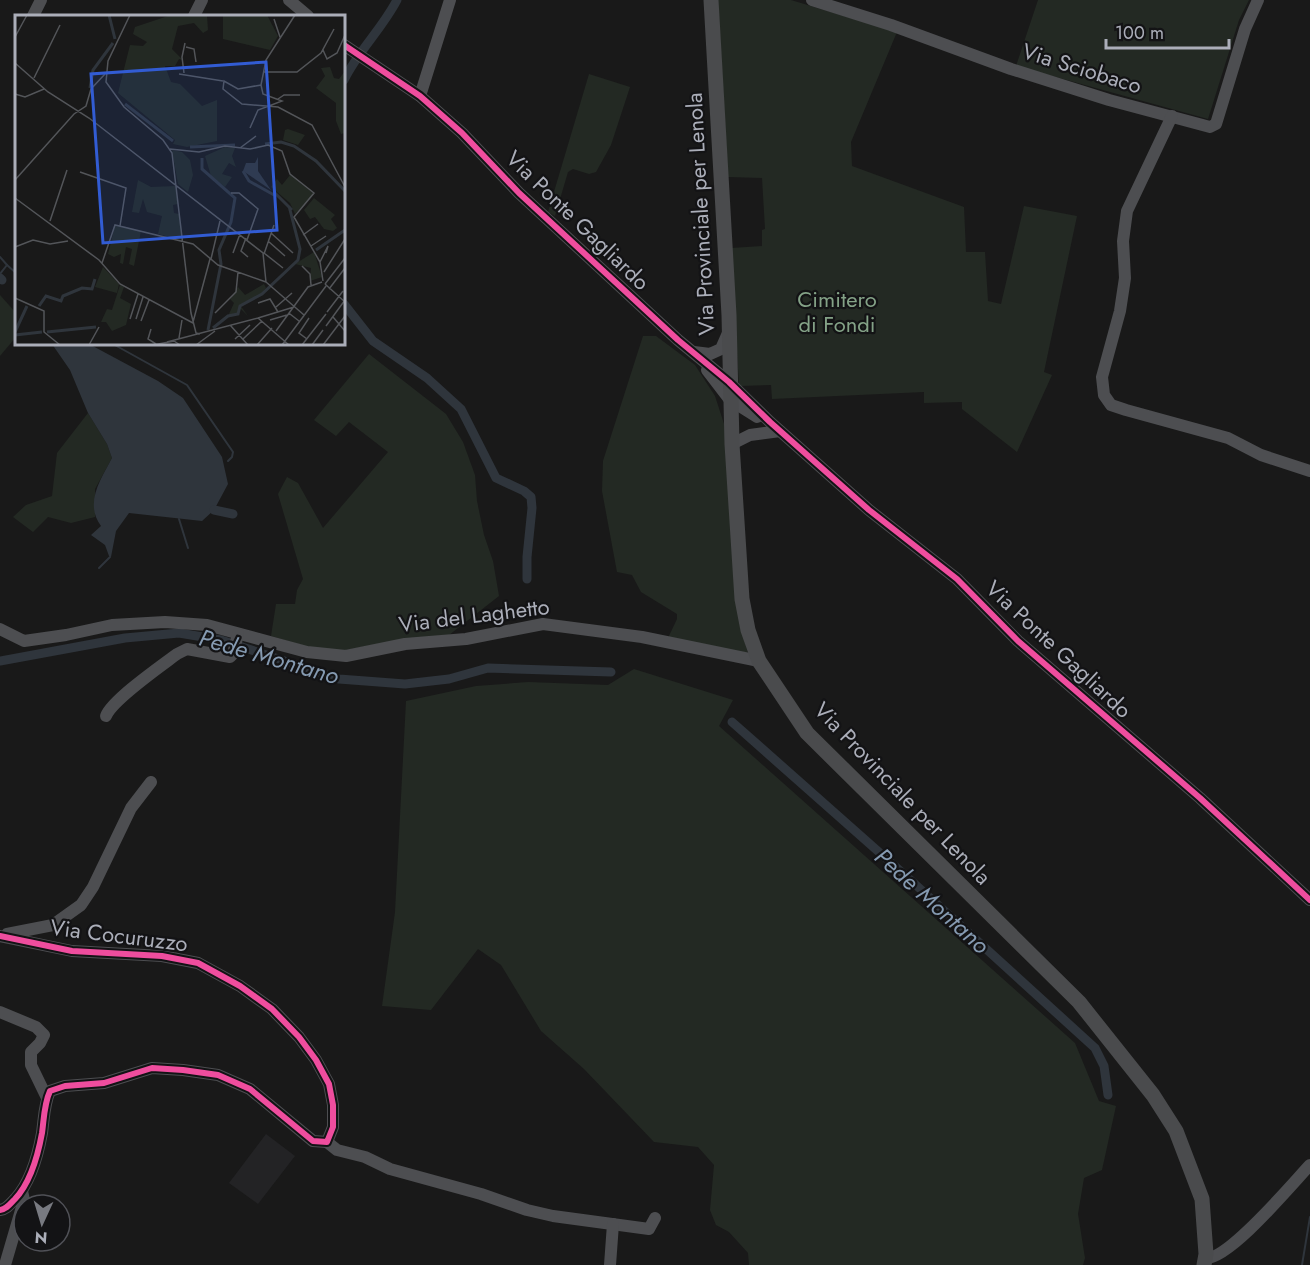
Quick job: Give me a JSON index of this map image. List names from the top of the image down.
{
  "streets": {
    "main road": ["Via Provinciale per Lenola"],
    "street": [
      "Via Sciobaco",
      "Via Ponte Gagliardo",
      "Via del Laghetto",
      "Via Cocuruzzo"
    ]
  },
  "crossings": [
    ["Via Provinciale per Lenola", "Via Ponte Gagliardo"],
    ["Via Provinciale per Lenola", "Via del Laghetto"]
  ],
  "water": ["Pede Montano"],
  "parks": ["Cimitero di Fondi"],
  "scale_bar": "100 m",
  "north": "bottom"
}
